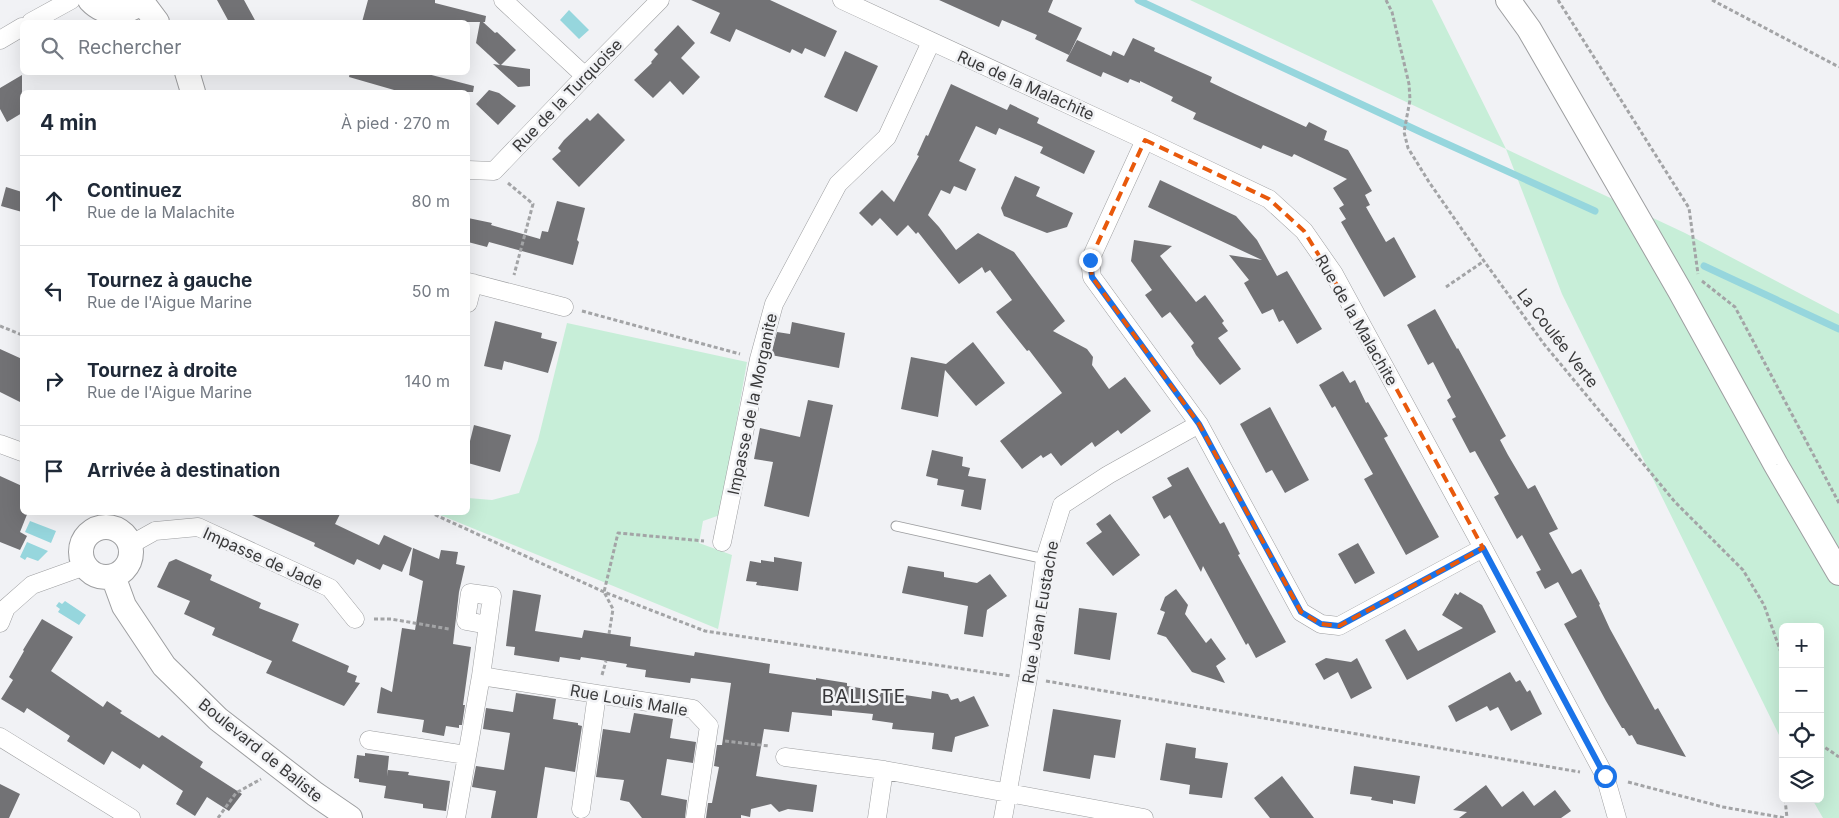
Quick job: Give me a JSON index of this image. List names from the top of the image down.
{
  "streets": {
    "main road": ["Boulevard de Baliste"],
    "street": [
      "Rue de la Malachite",
      "Rue de la Turquoise",
      "Impasse de la Morganite",
      "Impasse de Jade",
      "Rue Jean Eustache",
      "Rue Louis Malle"
    ],
    "path": ["La Coulée Verte"]
  },
  "crossings": [
    ["Rue de la Malachite", "Impasse de la Morganite"],
    ["Impasse de Jade", "Boulevard de Baliste"]
  ],
  "districts": ["BALISTE"],
  "page": {
    "search": "Rechercher",
    "heading": ["4 min", "À pied · 270 m"],
    "list": [
      ["Continuez", "Rue de la Malachite", "80 m"],
      ["Tournez à gauche", "Rue de l'Aigue Marine", "50 m"],
      ["Tournez à droite", "Rue de l'Aigue Marine", "140 m"],
      "Arrivée à destination"
    ],
    "map_buttons": ["+", "−"]
  }
}
